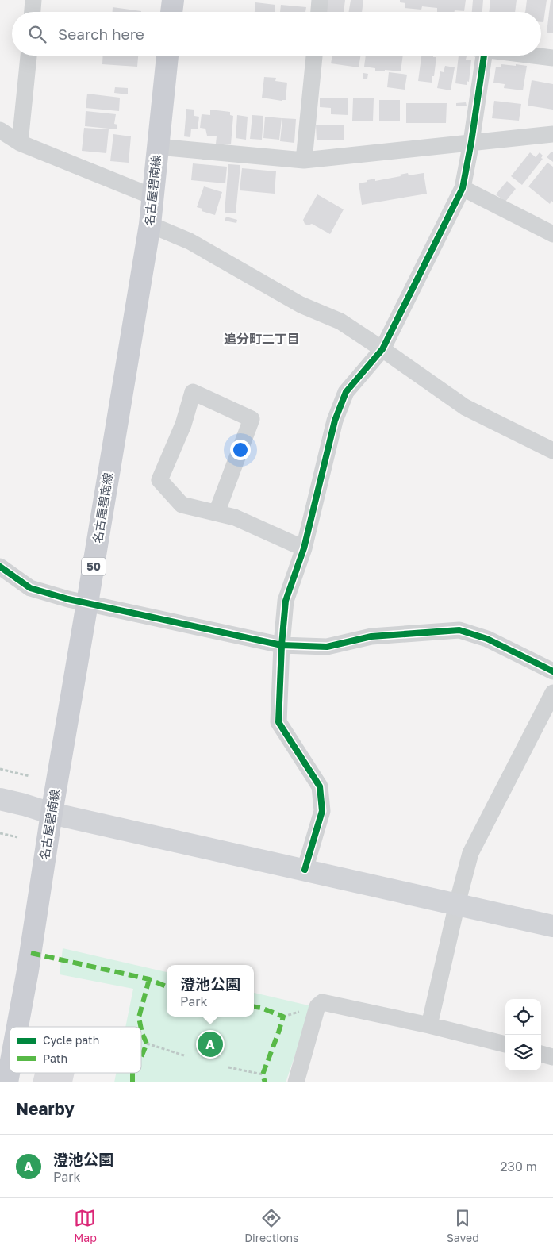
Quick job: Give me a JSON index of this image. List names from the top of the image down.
{
  "streets": {
    "main road": ["名古屋碧南線", "50"]
  },
  "districts": ["追分町二丁目"],
  "legend": ["Cycle path", "Path"],
  "page": {
    "search": "Search here",
    "popup": ["澄池公園", "Park"],
    "pins": "A",
    "heading": "Nearby",
    "list": [
      {
        "mark": "A",
        "name": "澄池公園",
        "note": "Park",
        "value": "230 m"
      }
    ],
    "nav": ["Map", "Directions", "Saved"]
  }
}
